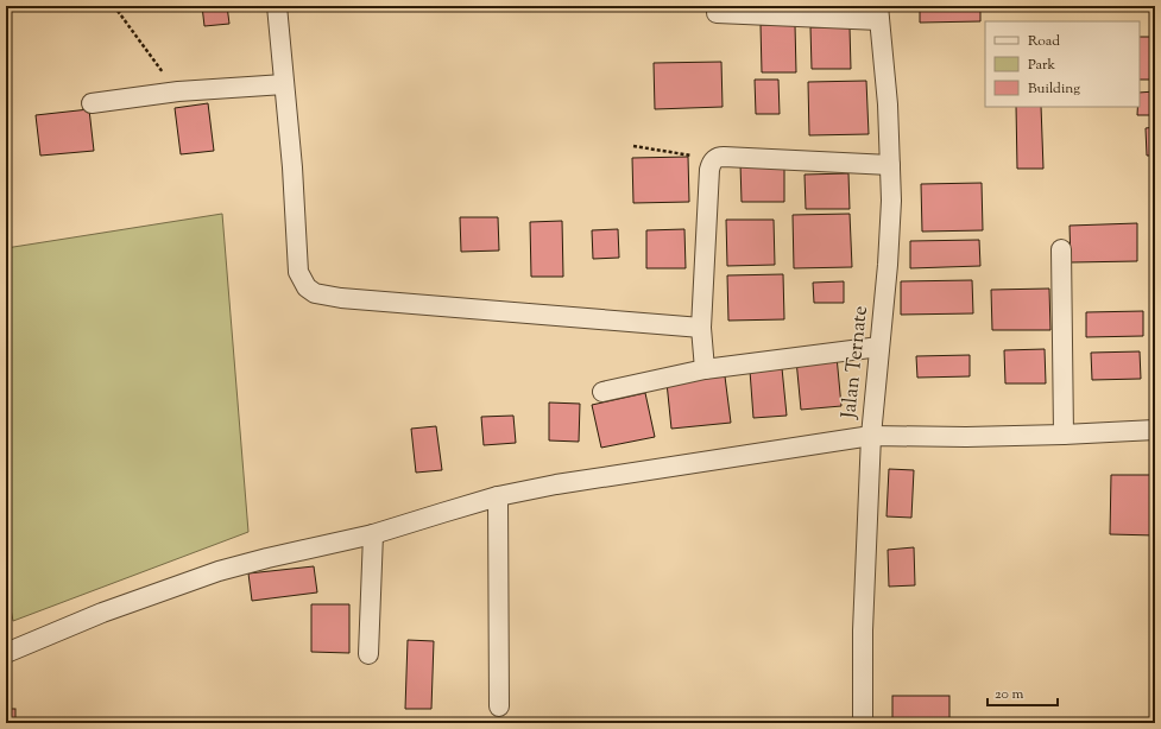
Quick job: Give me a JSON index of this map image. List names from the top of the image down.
{
  "streets": {
    "street": ["Jalan Ternate"]
  },
  "legend": ["Road", "Park", "Building"],
  "scale_bar": "20 m"
}
